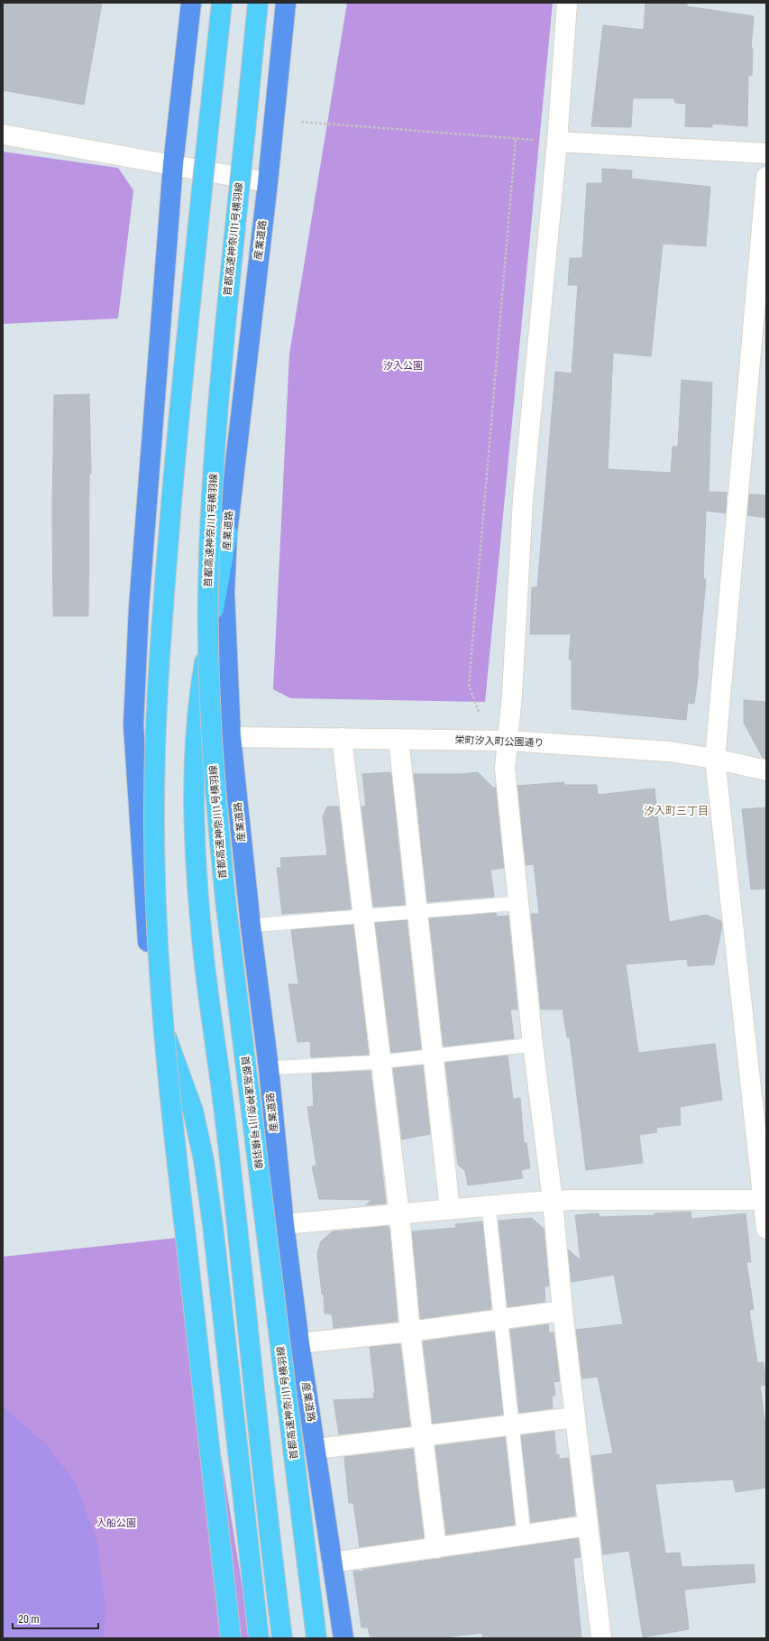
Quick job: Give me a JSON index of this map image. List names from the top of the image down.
{
  "streets": {
    "highway": ["首都高速神奈川1号横羽線"],
    "main road": ["産業道路"],
    "street": ["栄町汐入町公園通り"]
  },
  "crossings": [
    ["産業道路", "栄町汐入町公園通り"]
  ],
  "districts": ["汐入町三丁目"],
  "parks": ["汐入公園", "入船公園"],
  "scale_bar": "20 m"
}
